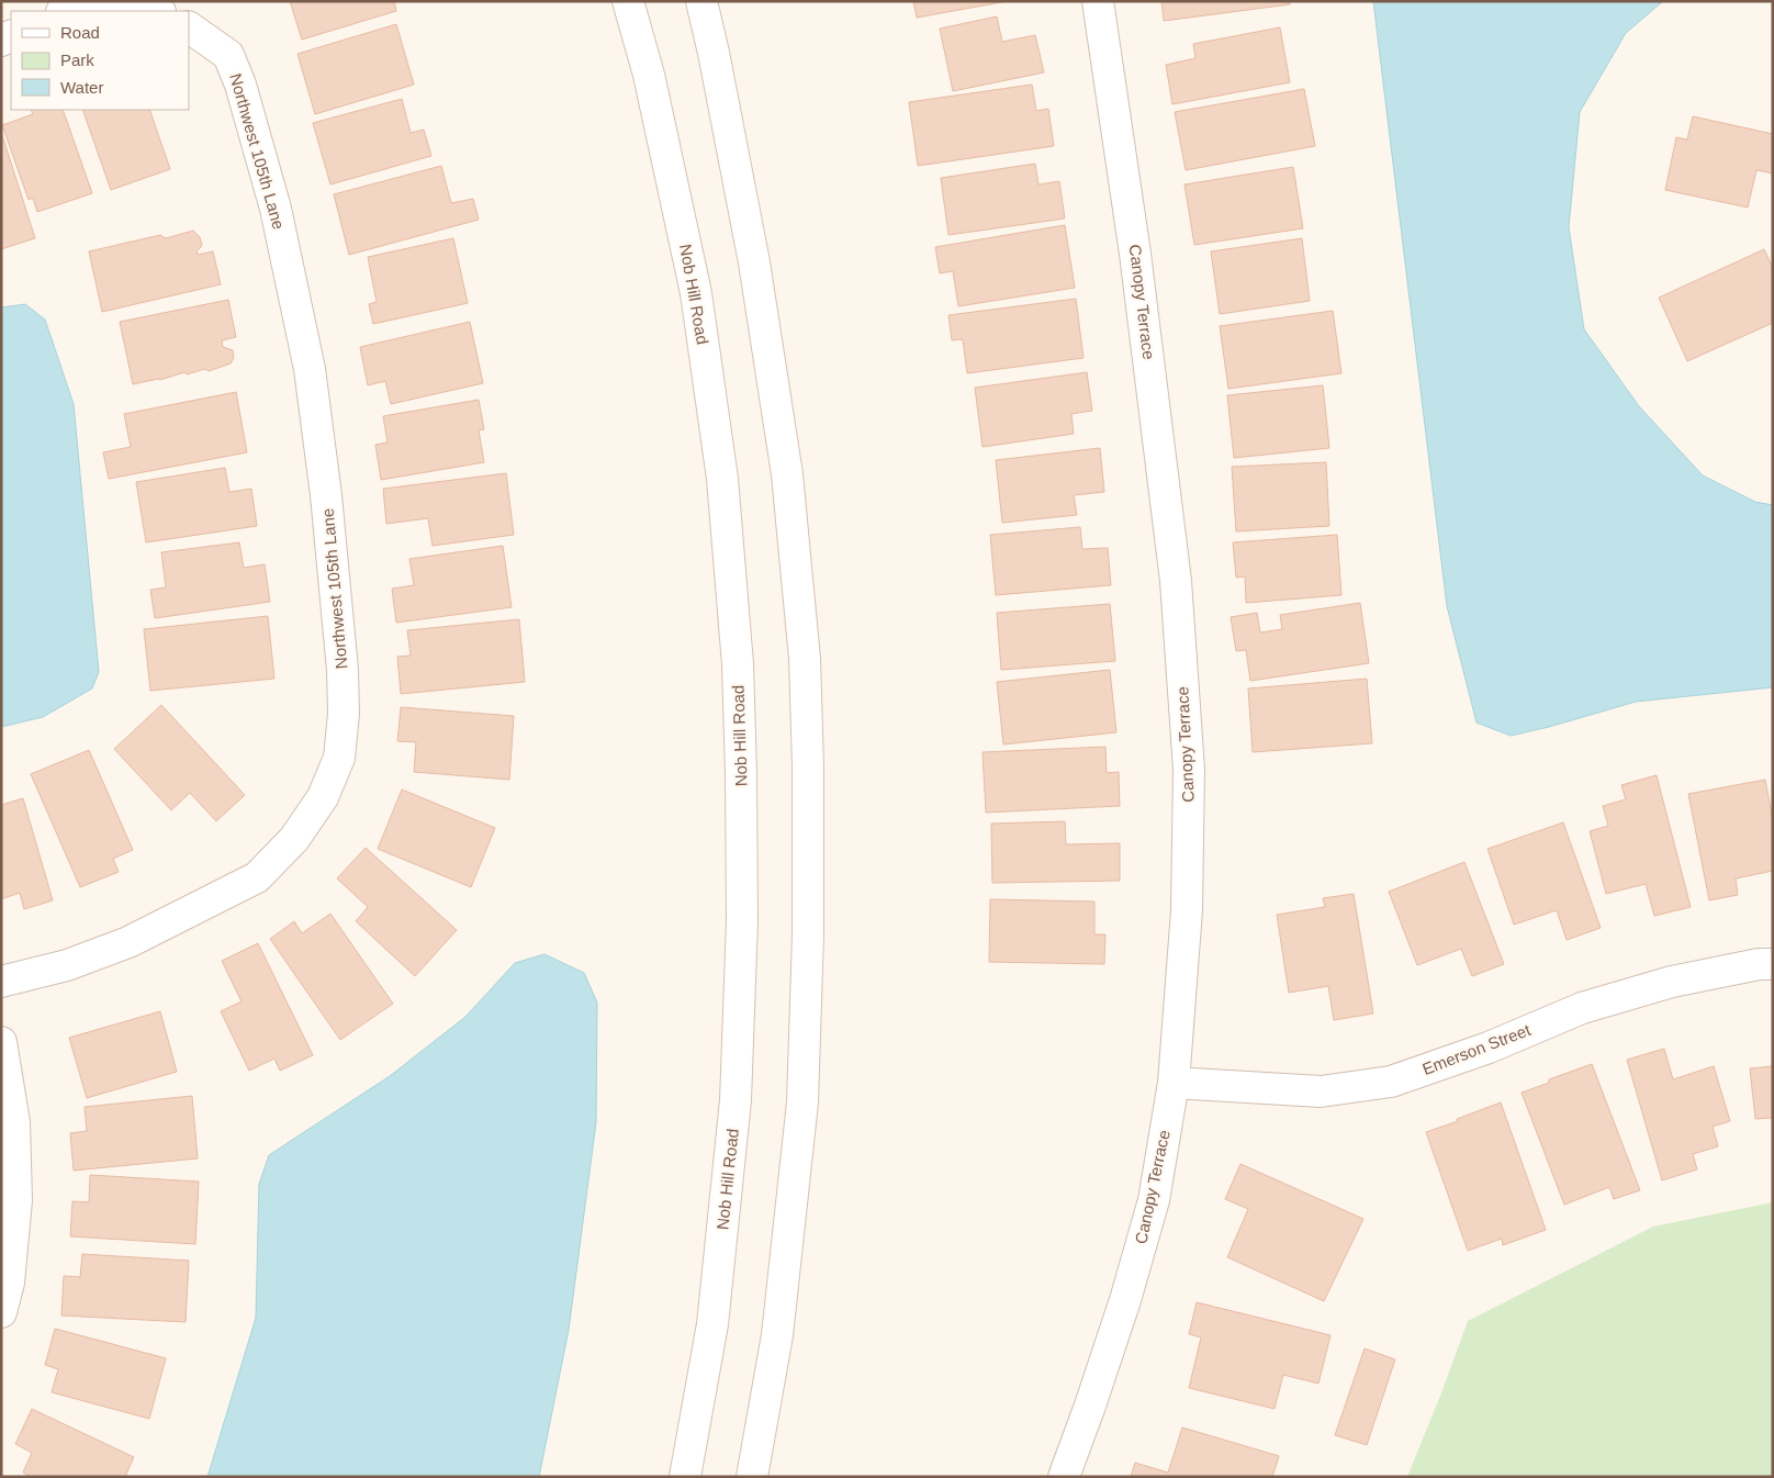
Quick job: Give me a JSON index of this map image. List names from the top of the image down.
{
  "streets": {
    "street": [
      "Northwest 105th Lane",
      "Nob Hill Road",
      "Canopy Terrace",
      "Emerson Street"
    ]
  },
  "crossings": [
    ["Canopy Terrace", "Emerson Street"]
  ],
  "legend": ["Road", "Park", "Water"]
}
